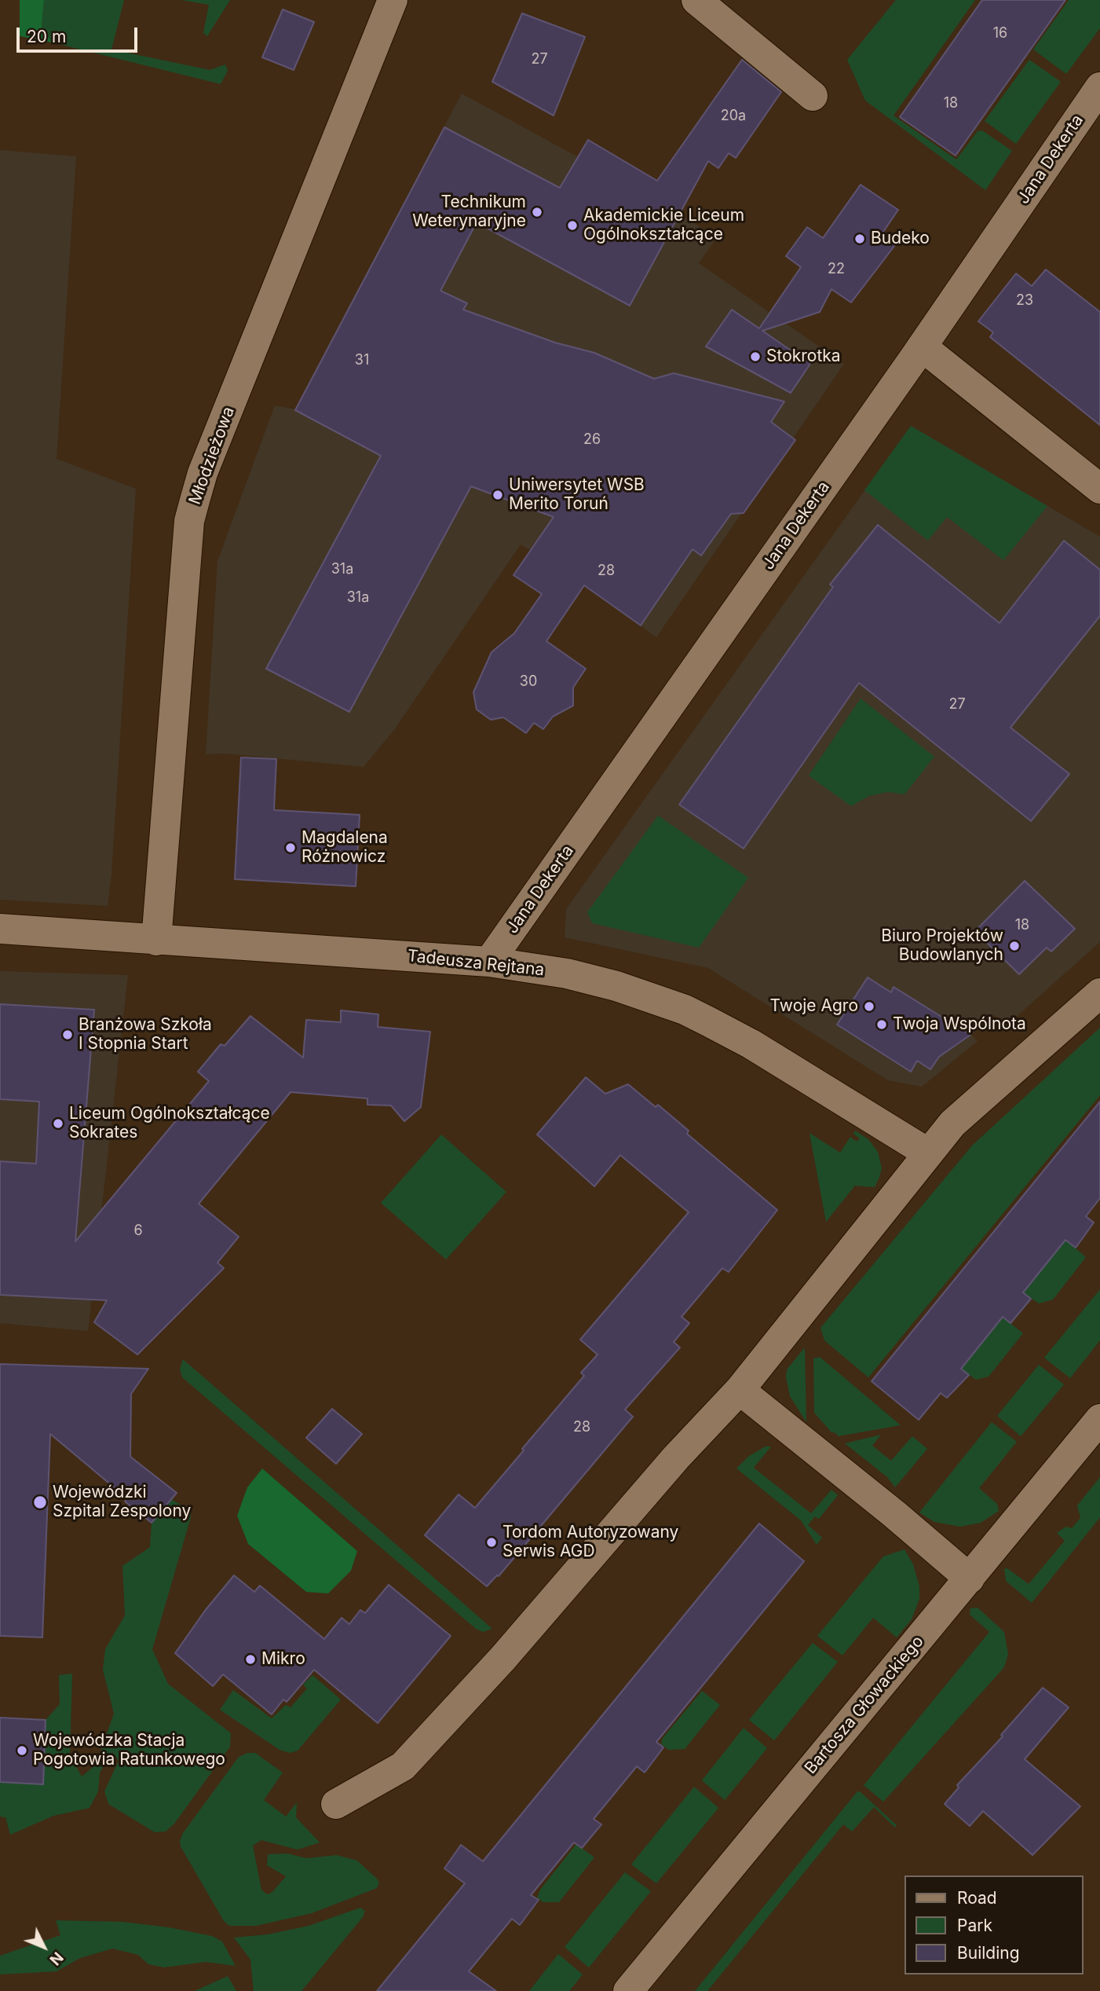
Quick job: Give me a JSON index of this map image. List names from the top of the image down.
{
  "streets": {
    "street": [
      "Jana Dekerta",
      "Młodzieżowa",
      "Tadeusza Rejtana",
      "Bartosza Głowackiego"
    ]
  },
  "crossings": [
    ["Jana Dekerta", "Tadeusza Rejtana"],
    ["Młodzieżowa", "Tadeusza Rejtana"]
  ],
  "places": [
    "Technikum Weterynaryjne",
    "Akademickie Liceum Ogólnokształcące",
    "Budeko",
    "Stokrotka",
    "Uniwersytet WSB Merito Toruń",
    "Magdalena Różnowicz",
    "Biuro Projektów Budowlanych",
    "Twoje Agro",
    "Twoja Wspólnota",
    "Branżowa Szkoła I Stopnia Start",
    "Liceum Ogólnokształcące Sokrates",
    "Wojewódzki Szpital Zespolony",
    "Tordom Autoryzowany Serwis AGD",
    "Mikro",
    "Wojewódzka Stacja Pogotowia Ratunkowego"
  ],
  "house_numbers": [
    "16",
    "27",
    "18",
    "20a",
    "22",
    "23",
    "31",
    "26",
    "31a",
    "28",
    "31a",
    "30",
    "27",
    "18",
    "6",
    "28"
  ],
  "legend": ["Road", "Park", "Building"],
  "scale_bar": "20 m",
  "north": "bottom right"
}
